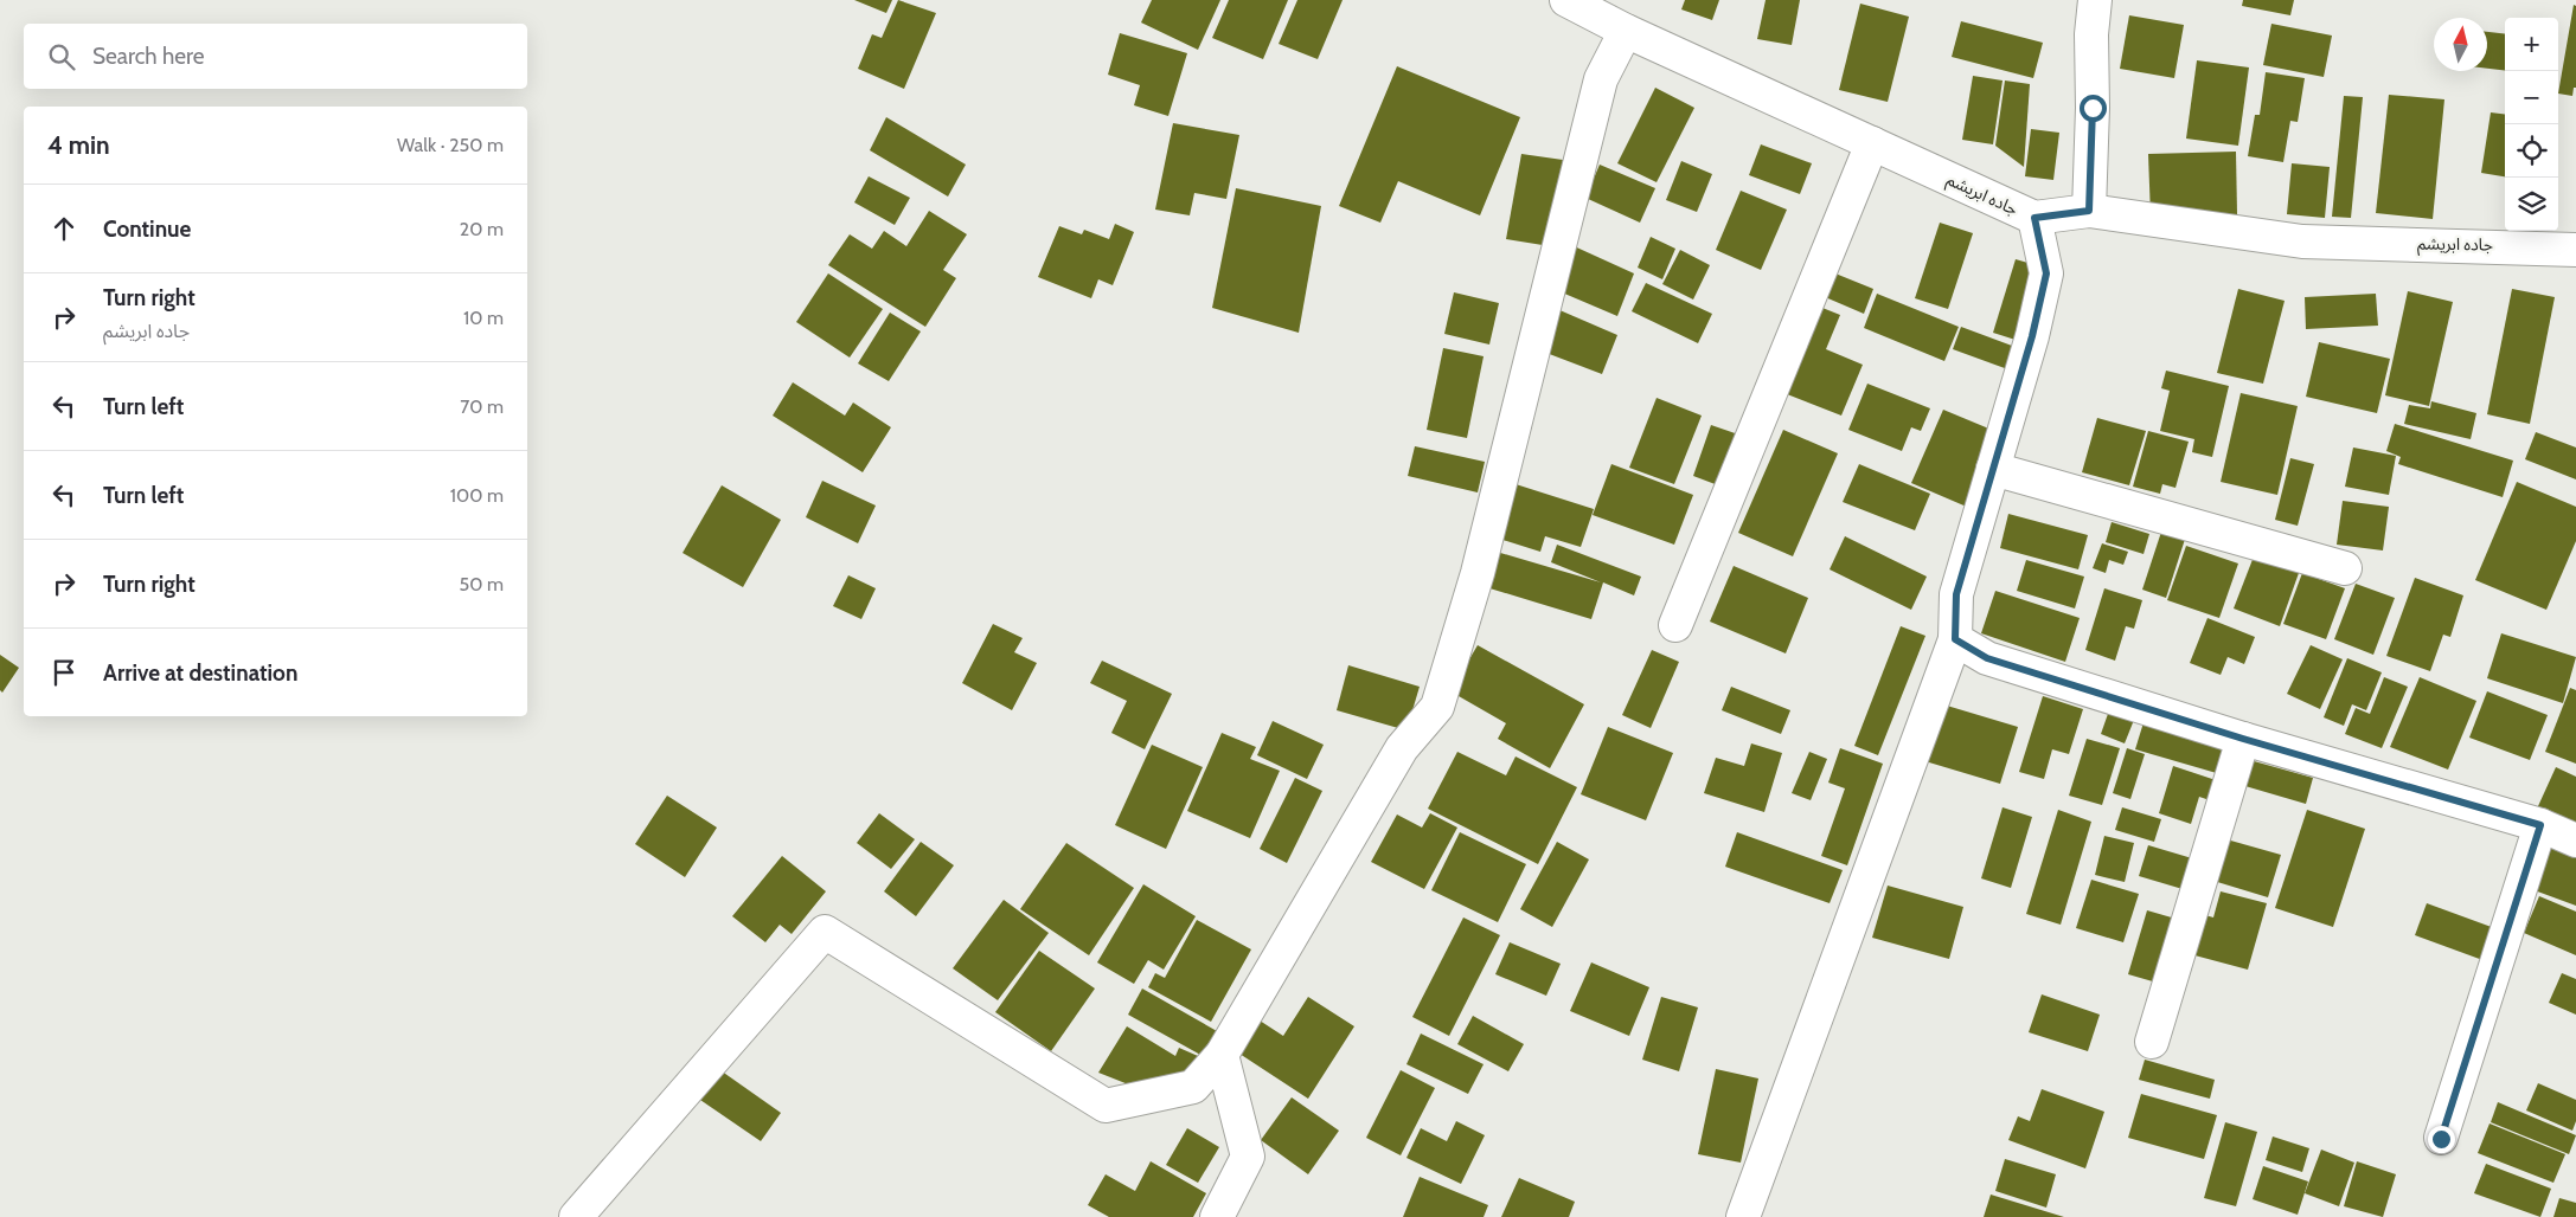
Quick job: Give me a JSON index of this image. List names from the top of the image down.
{
  "streets": {
    "street": ["جاده ابریشم"]
  },
  "north": "top",
  "page": {
    "map_buttons": ["+", "−"],
    "search": "Search here",
    "heading": ["4 min", "Walk · 250 m"],
    "list": [
      ["Continue", "20 m"],
      ["Turn right", "جاده ابریشم", "10 m"],
      ["Turn left", "70 m"],
      ["Turn left", "100 m"],
      ["Turn right", "50 m"],
      "Arrive at destination"
    ]
  }
}
